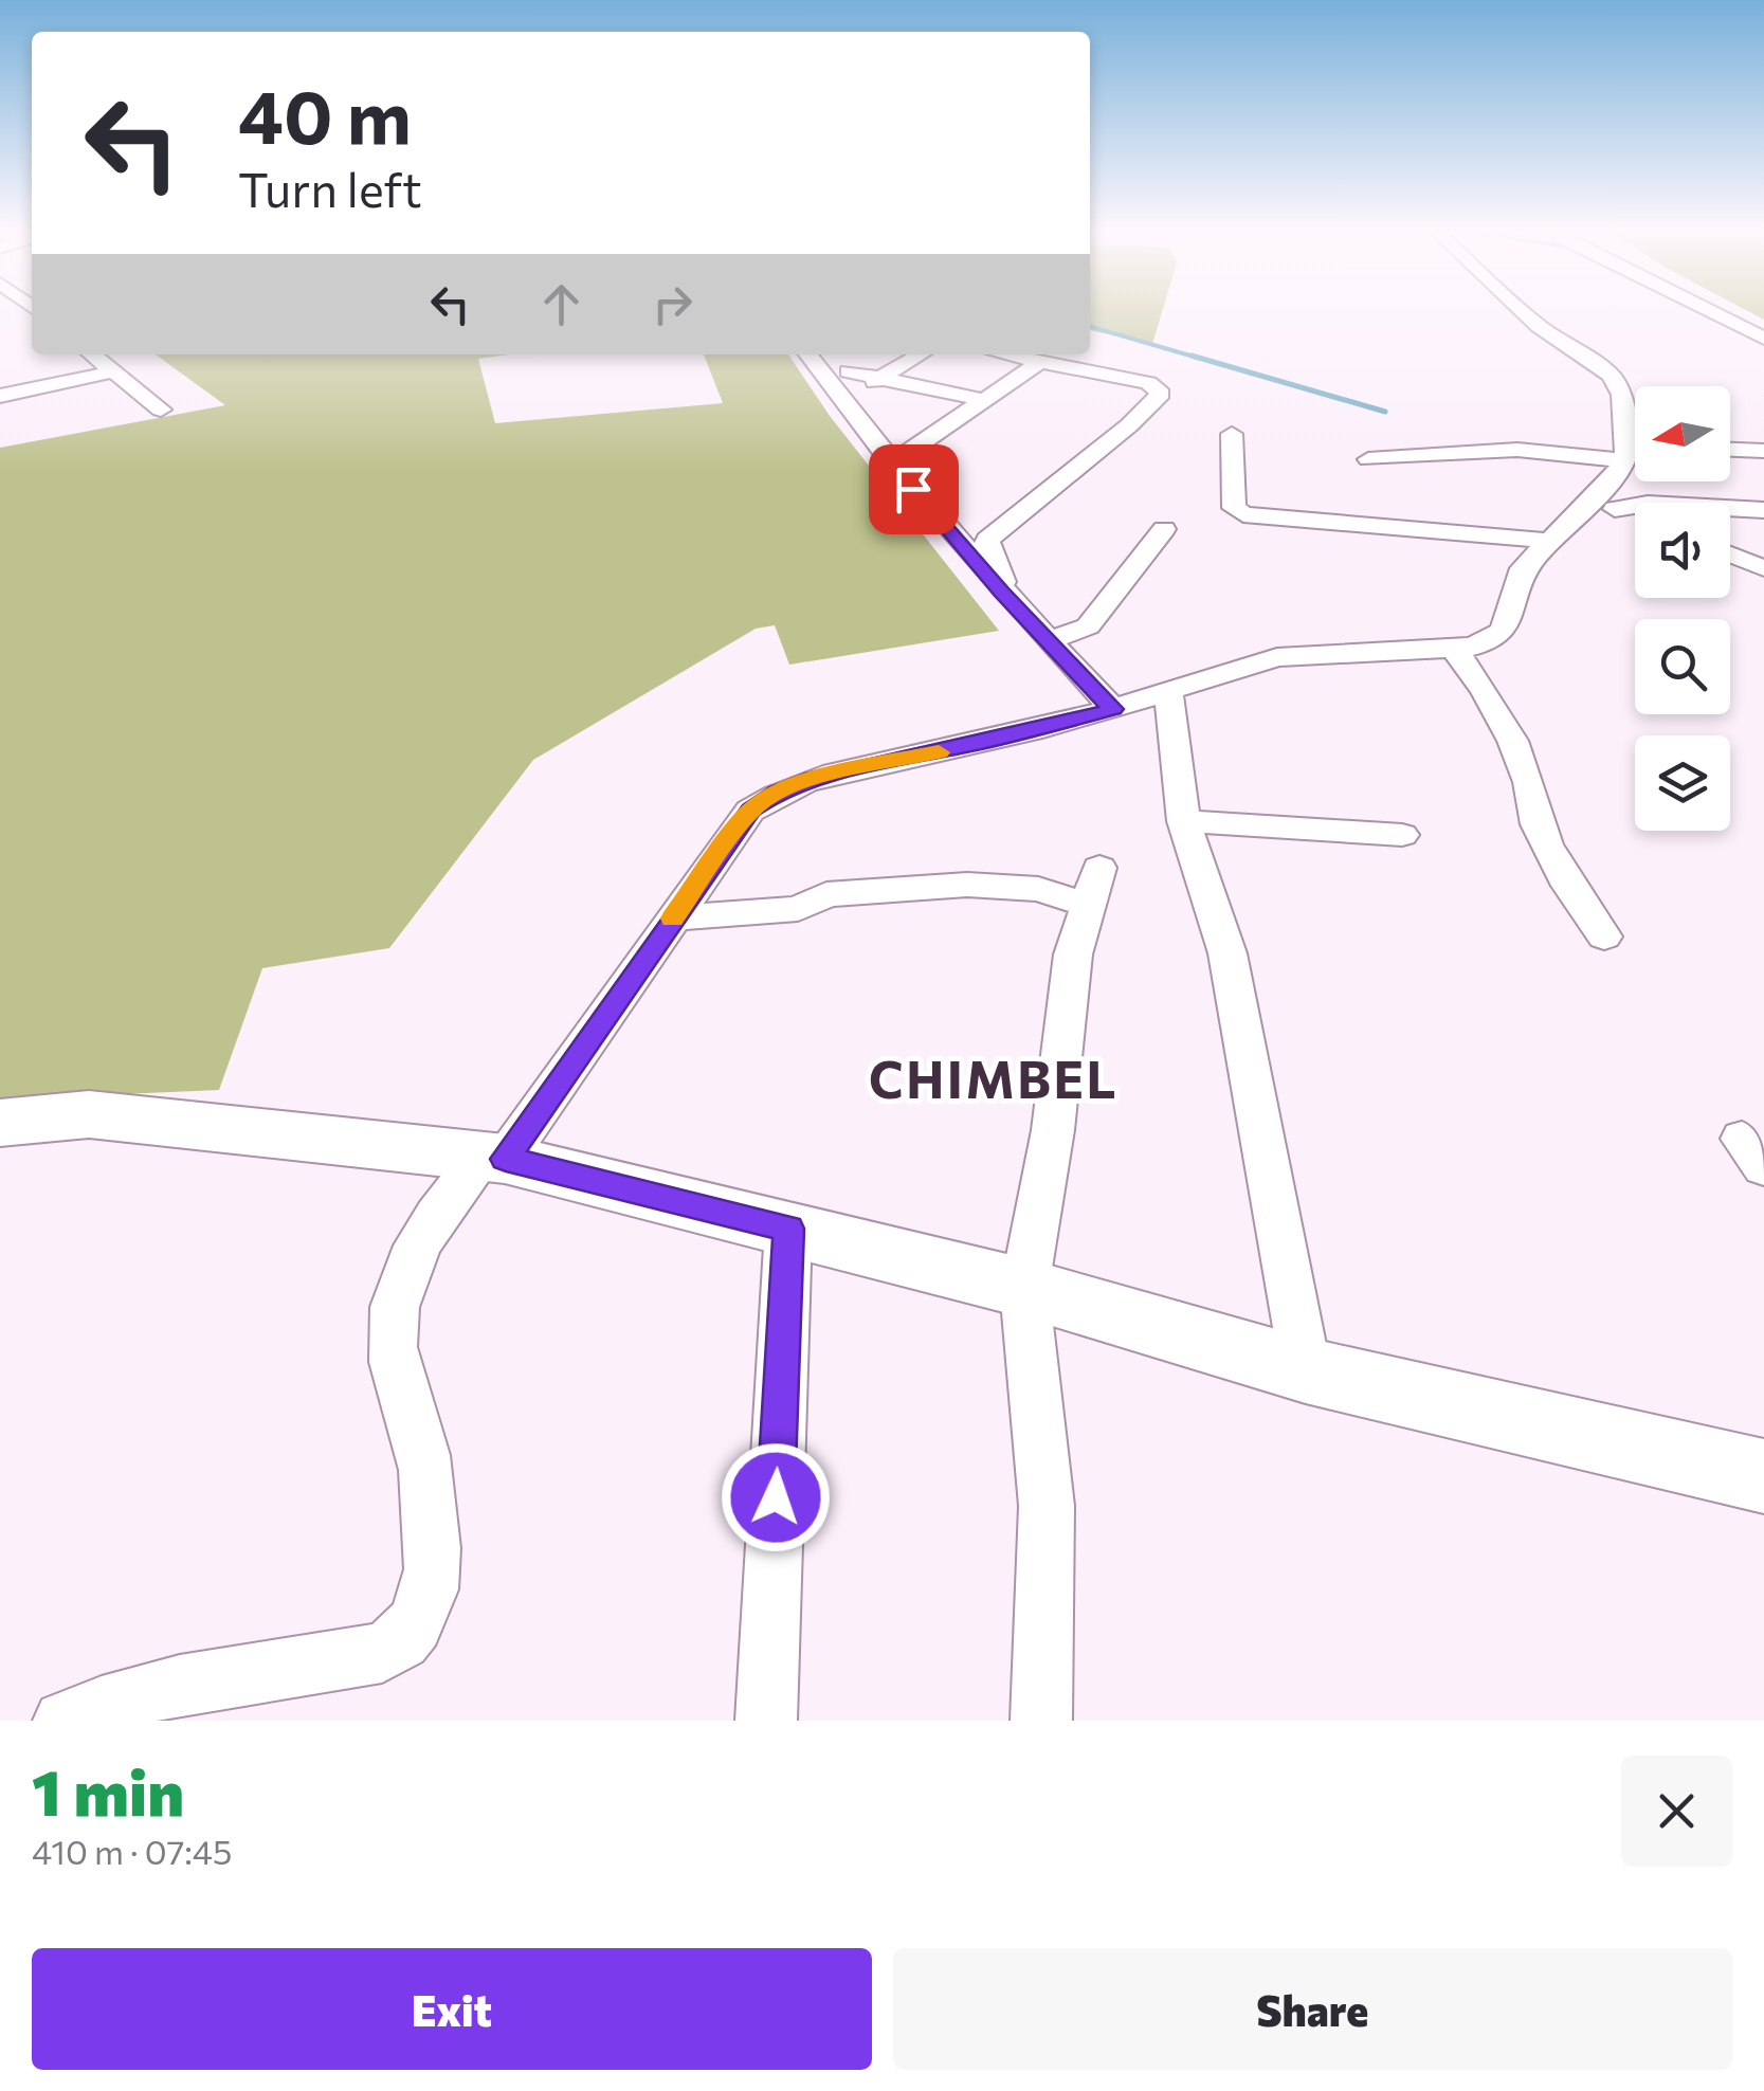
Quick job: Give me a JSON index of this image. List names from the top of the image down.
{
  "districts": ["CHIMBEL"],
  "north": "left",
  "page": {
    "turn": ["40 m", "Turn left"],
    "heading": ["1 min", "410 m · 07:45"],
    "buttons": ["Exit", "Share"]
  }
}
